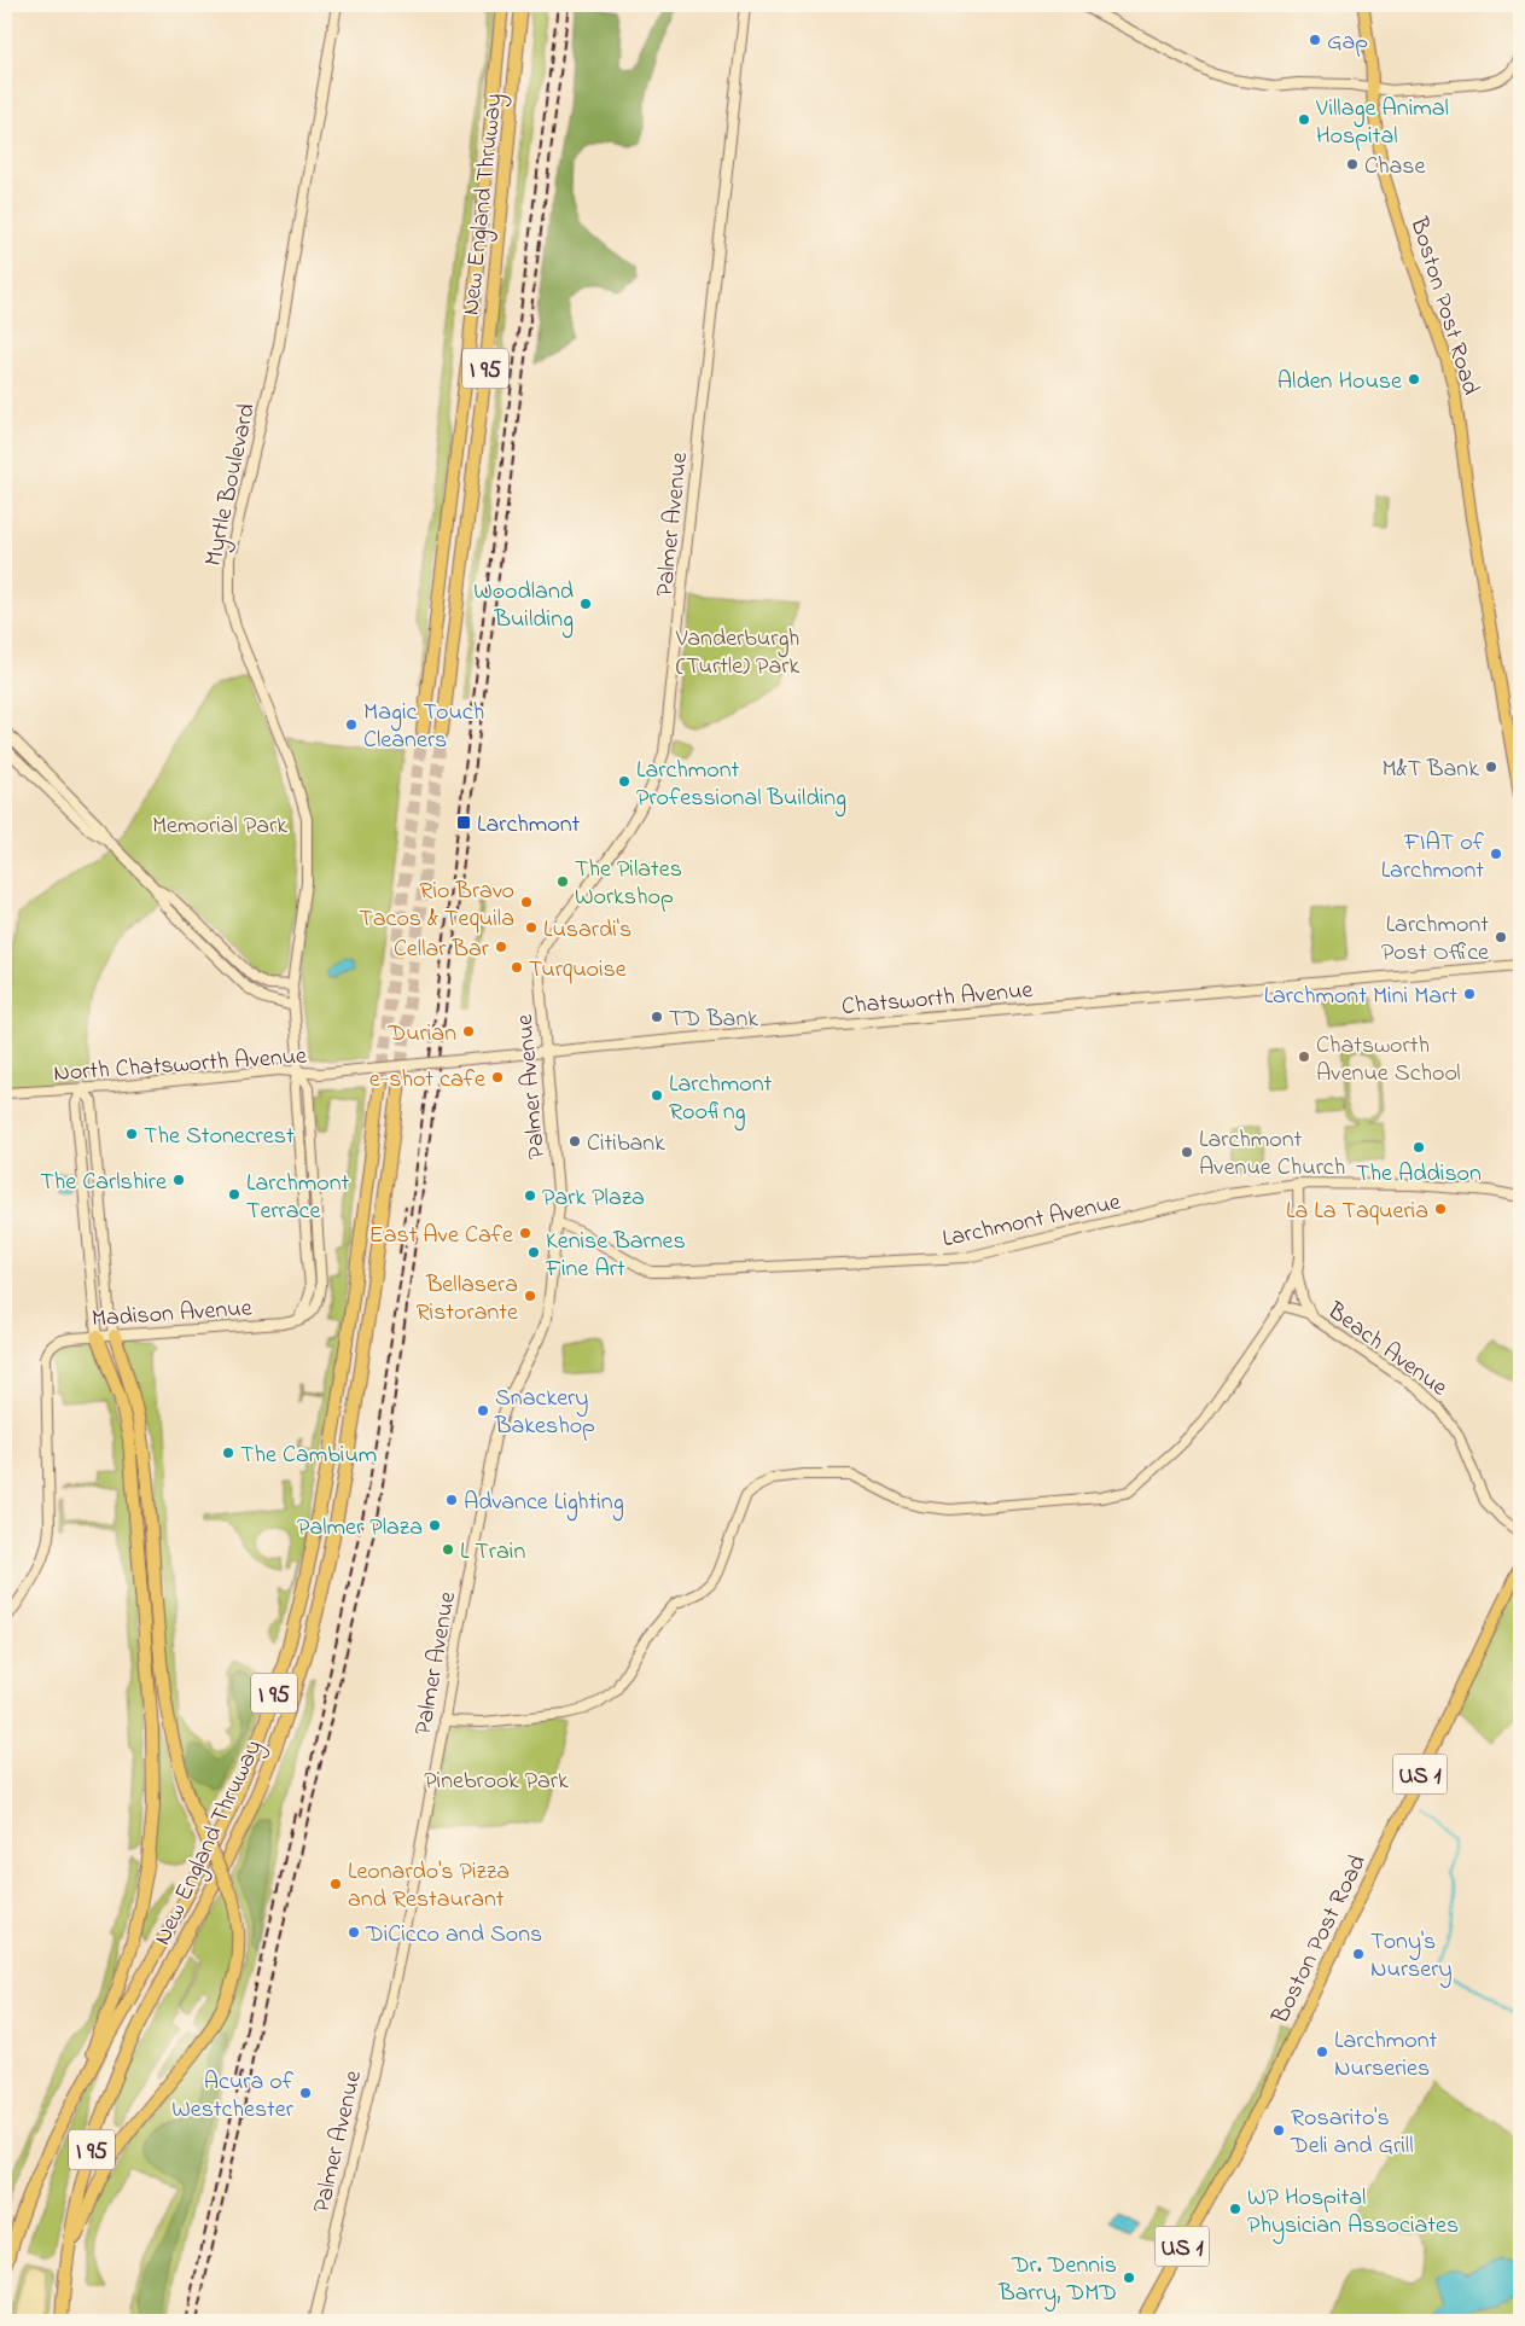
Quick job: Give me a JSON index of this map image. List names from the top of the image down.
{
  "streets": {
    "highway": ["New England Thruway", "I 95"],
    "main road": ["Boston Post Road", "US 1"],
    "street": [
      "Myrtle Boulevard",
      "Palmer Avenue",
      "Chatsworth Avenue",
      "North Chatsworth Avenue",
      "Larchmont Avenue",
      "Madison Avenue",
      "Beach Avenue"
    ]
  },
  "crossings": [
    ["Myrtle Boulevard", "North Chatsworth Avenue"],
    ["Myrtle Boulevard", "Madison Avenue"],
    ["Palmer Avenue", "Chatsworth Avenue"],
    ["Palmer Avenue", "Larchmont Avenue"],
    ["Chatsworth Avenue", "North Chatsworth Avenue"]
  ],
  "parks": ["Vanderburgh (Turtle) Park", "Memorial Park", "Pinebrook Park"],
  "places": {
    "other": [
      "Gap",
      "Village Animal Hospital",
      "Chase",
      "Alden House",
      "Woodland Building",
      "Magic Touch Cleaners",
      "M&T Bank",
      "Larchmont Professional Building",
      "FIAT of Larchmont",
      "The Pilates Workshop",
      "Rio Bravo Tacos & Tequila",
      "Lusardi's",
      "Larchmont Post Office",
      "Cellar Bar",
      "Turquoise",
      "Larchmont Mini Mart",
      "TD Bank",
      "Durian",
      "Chatsworth Avenue School",
      "e-shot cafe",
      "Larchmont Roofing",
      "The Stonecrest",
      "Citibank",
      "The Addison",
      "Larchmont Avenue Church",
      "The Carlshire",
      "Larchmont Terrace",
      "Park Plaza",
      "La La Taqueria",
      "East Ave Cafe",
      "Kenise Barnes Fine Art",
      "Bellasera Ristorante",
      "Snackery Bakeshop",
      "The Cambium",
      "Advance Lighting",
      "Palmer Plaza",
      "L Train",
      "Leonardo's Pizza and Restaurant",
      "DiCicco and Sons",
      "Tony's Nursery",
      "Larchmont Nurseries",
      "Acura of Westchester",
      "Rosarito's Deli and Grill",
      "WP Hospital Physician Associates",
      "Dr. Dennis Barry, DMD"
    ],
    "transit": ["Larchmont"]
  }
}
